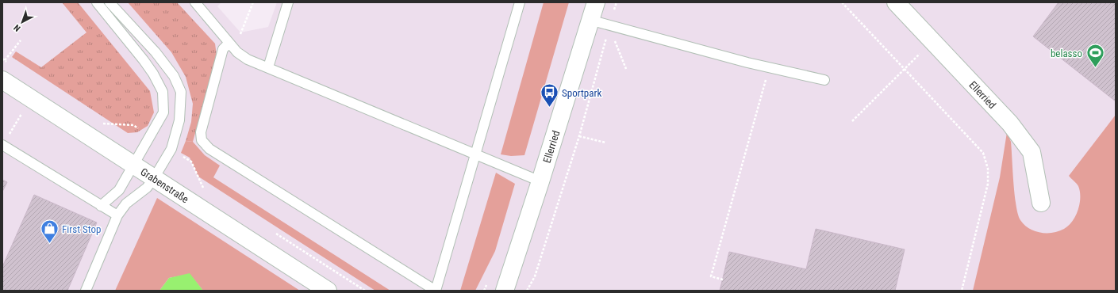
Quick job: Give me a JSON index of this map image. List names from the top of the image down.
{
  "streets": {
    "street": ["Ellerried", "Grabenstraße"]
  },
  "places": {
    "sports": ["belasso"],
    "bus stop": ["Sportpark"],
    "shop": ["First Stop"]
  },
  "north": "bottom left"
}
